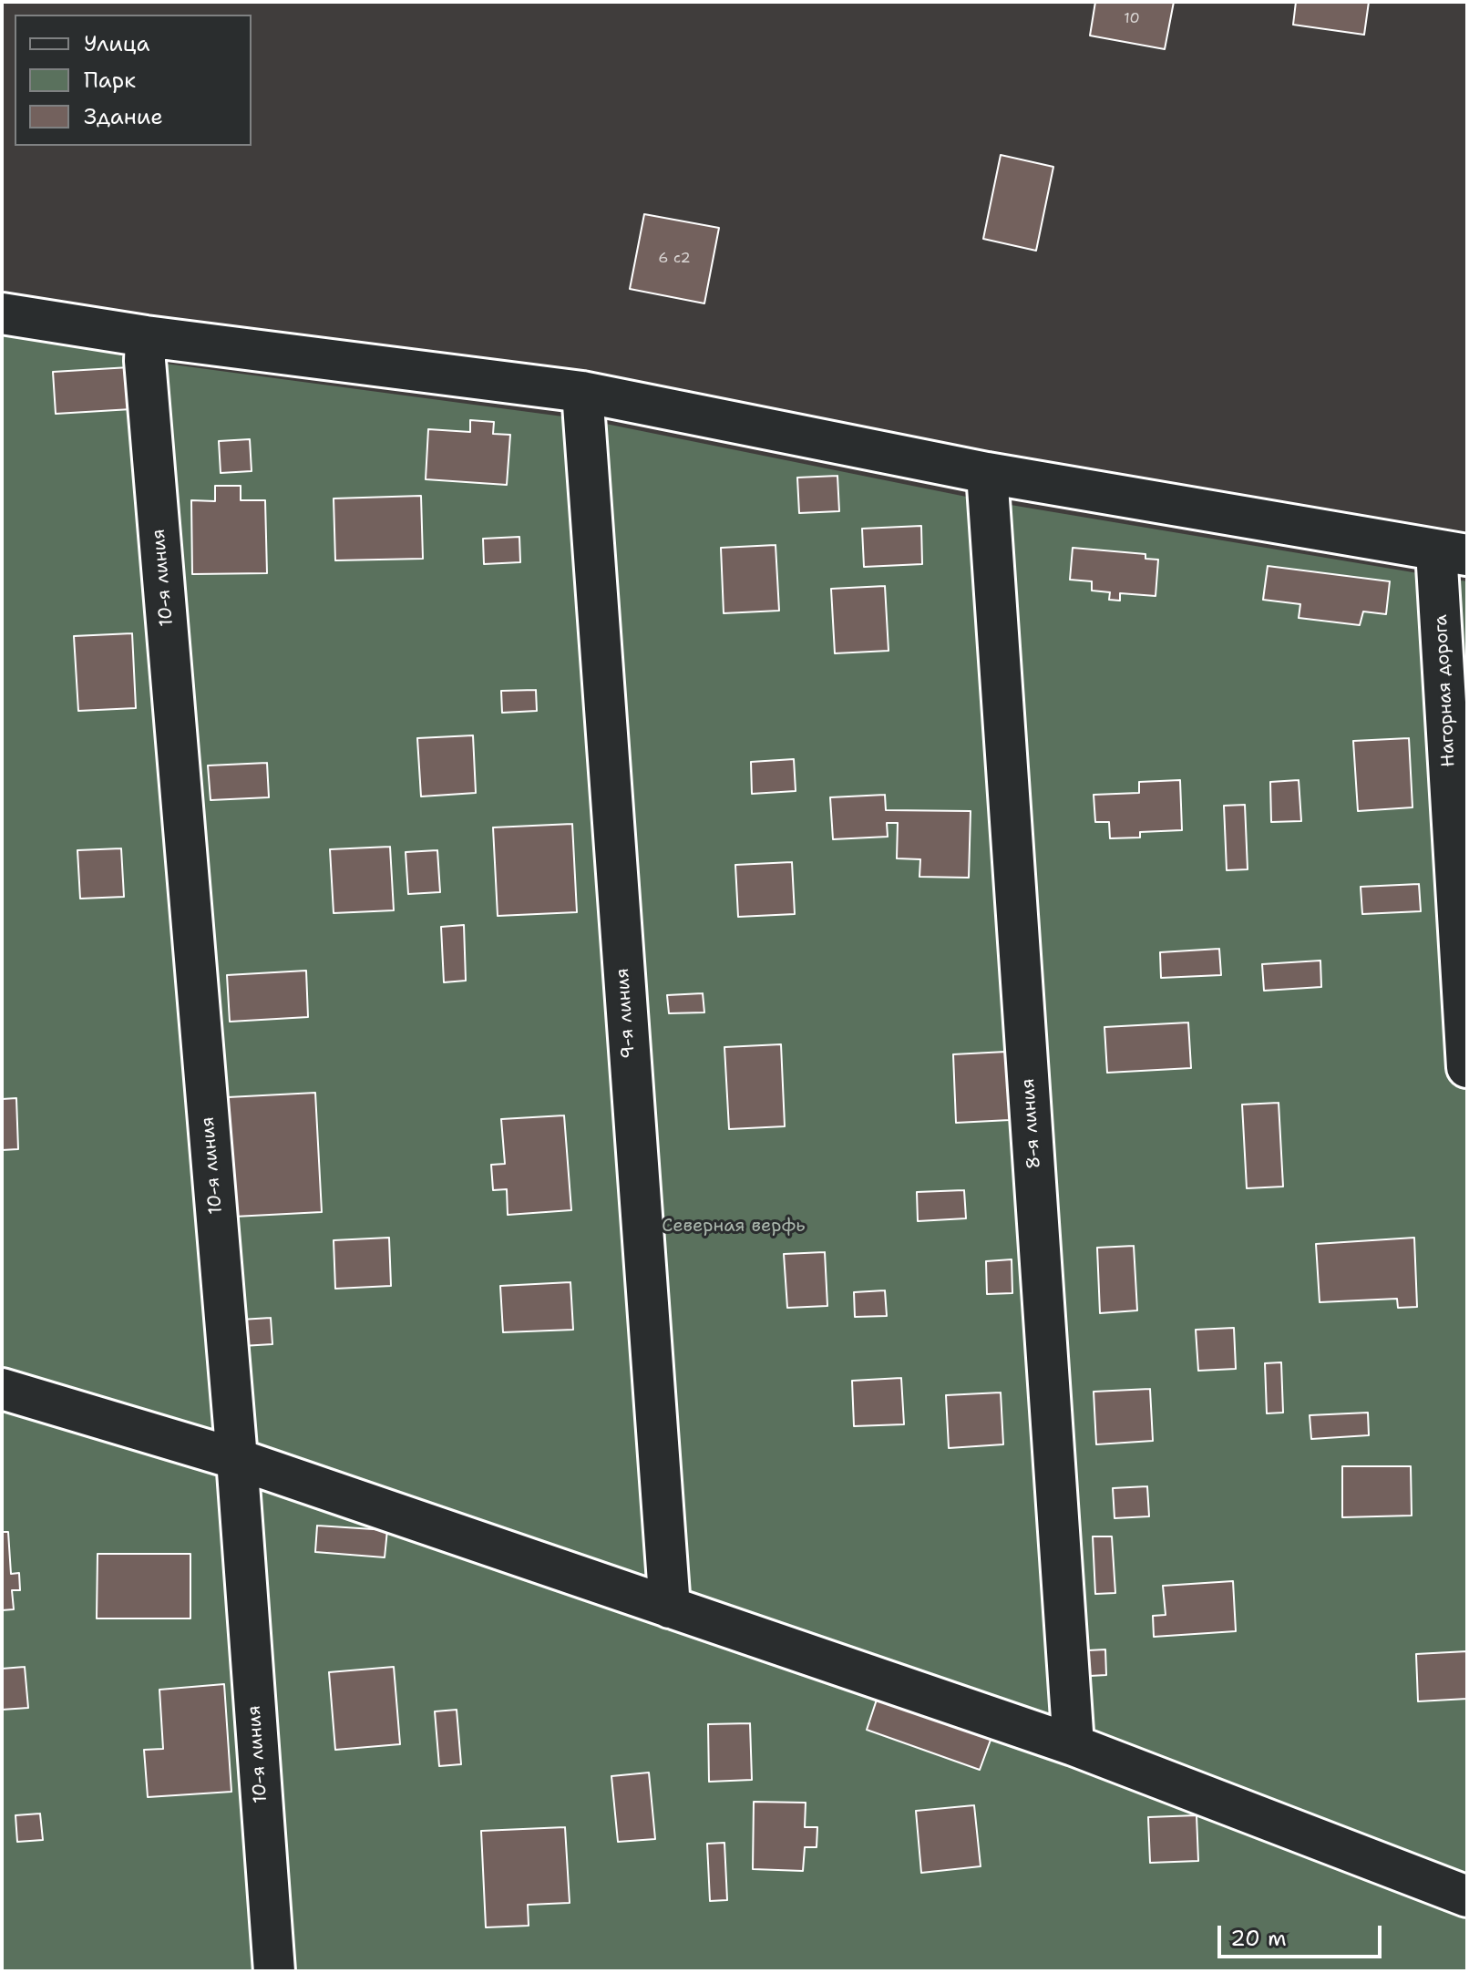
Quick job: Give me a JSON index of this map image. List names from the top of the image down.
{
  "streets": {
    "street": [
      "10-я линия",
      "Нагорная дорога",
      "9-я линия",
      "8-я линия"
    ]
  },
  "parks": ["Северная верфь"],
  "house_numbers": ["10", "6 с2"],
  "legend": ["Улица", "Парк", "Здание"],
  "scale_bar": "20 m"
}
